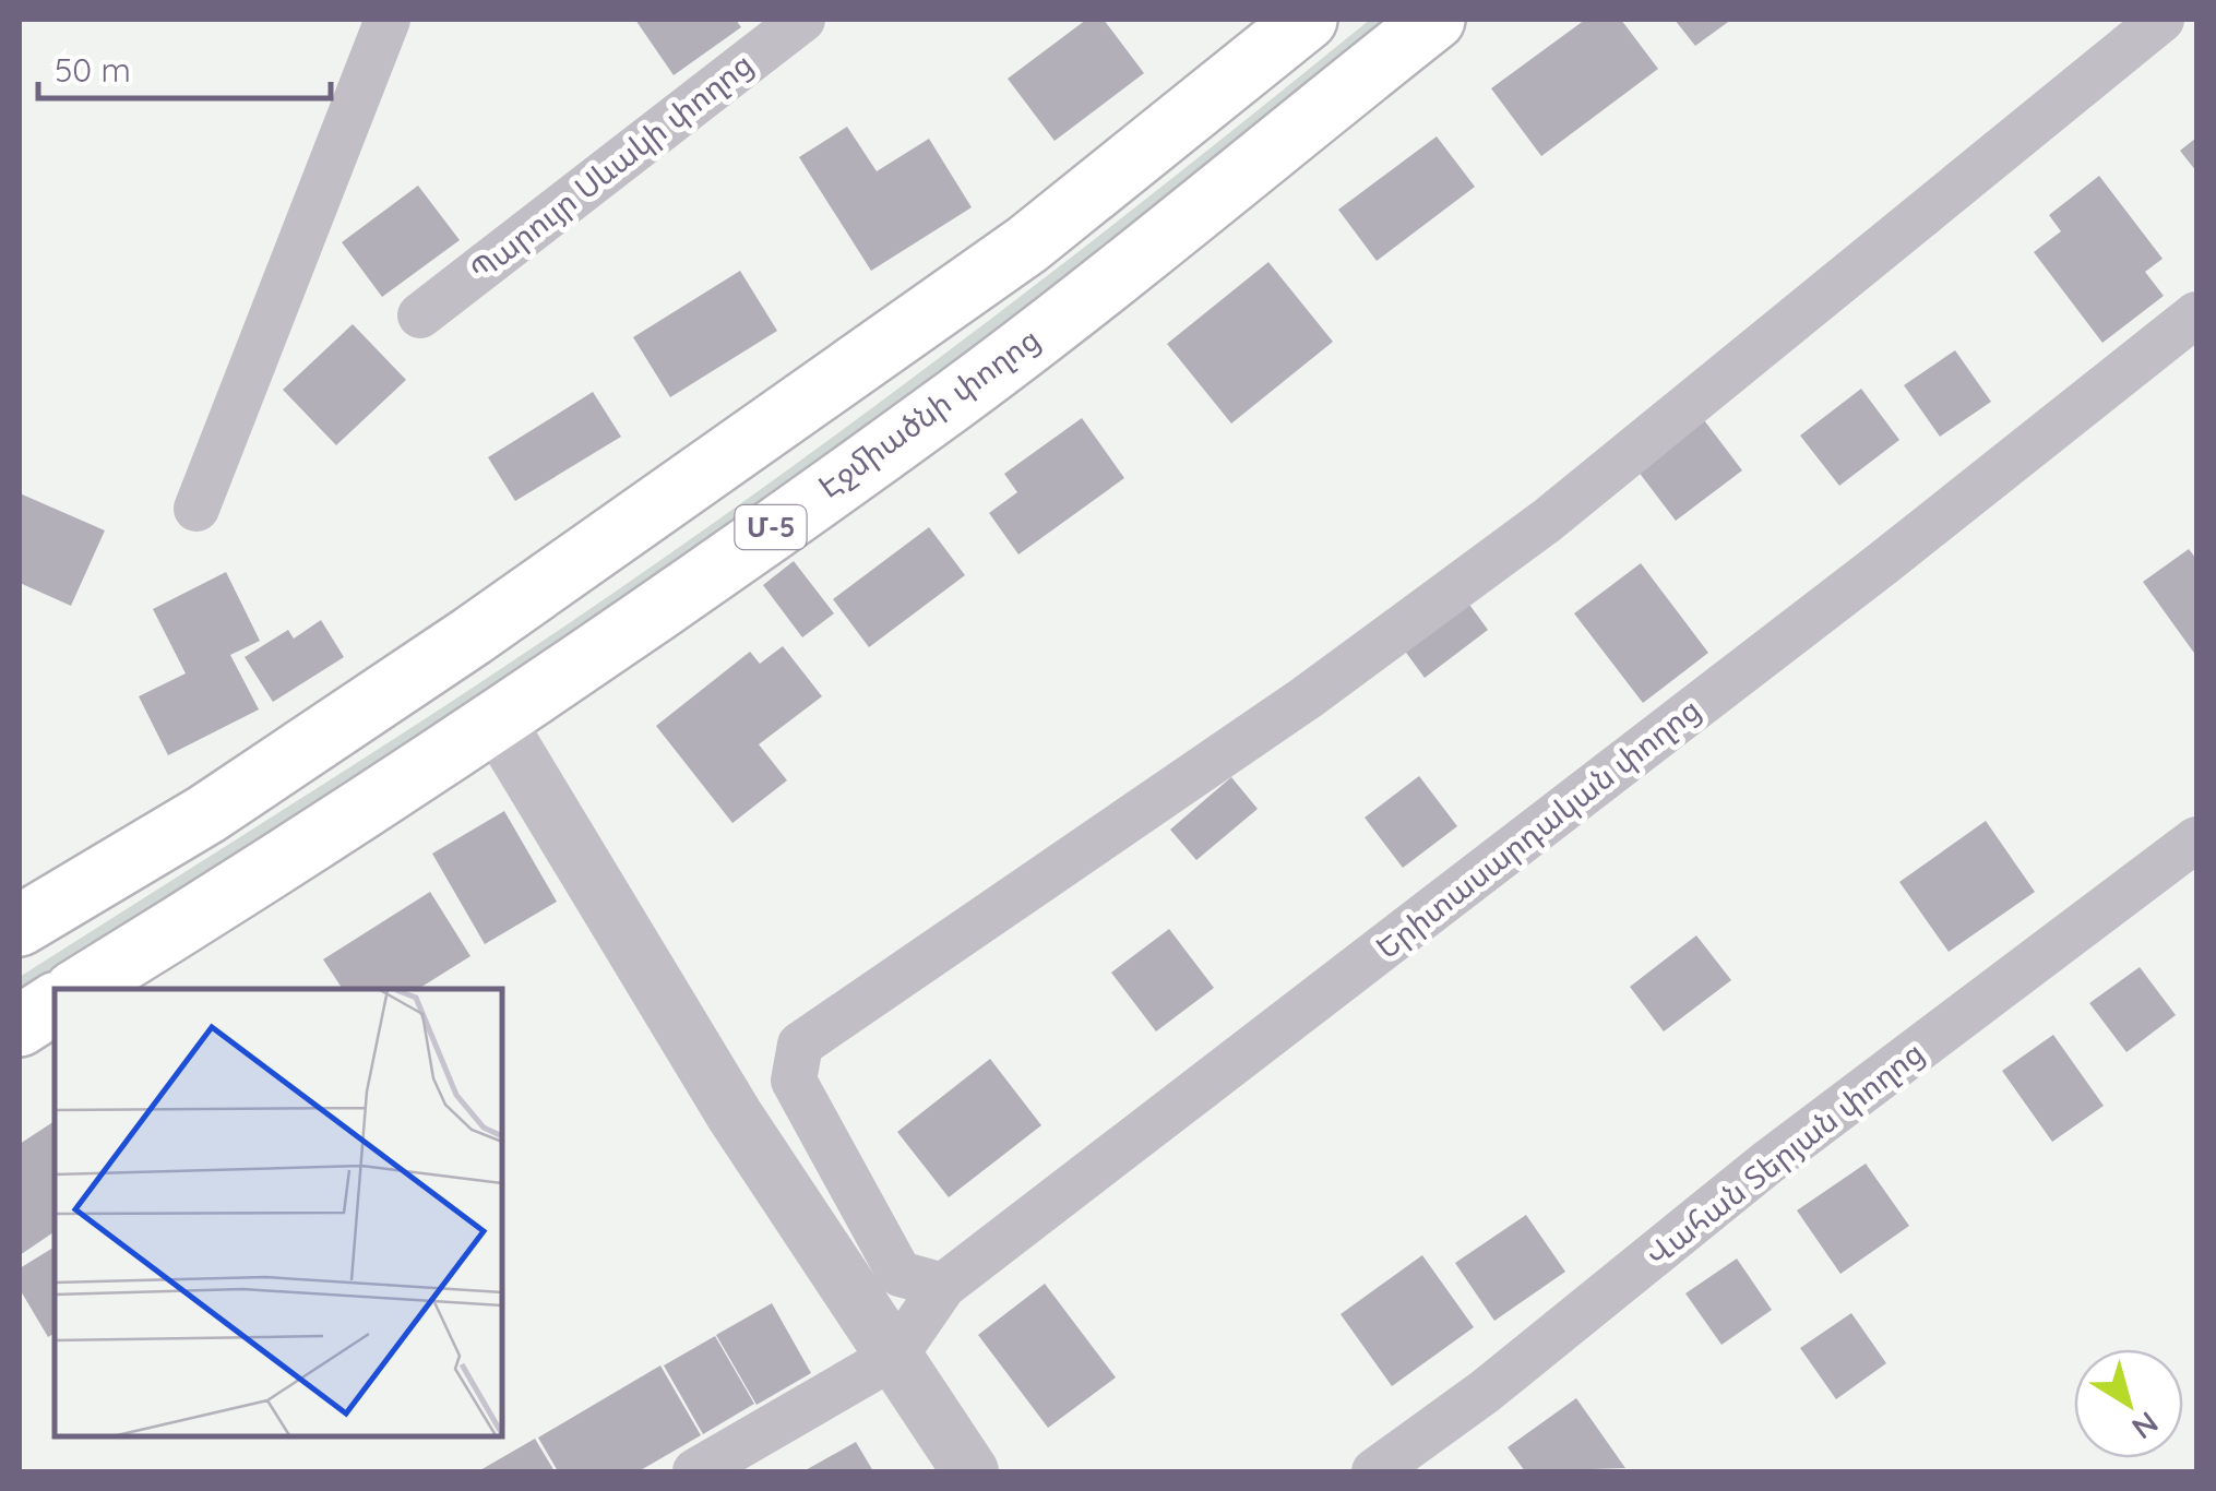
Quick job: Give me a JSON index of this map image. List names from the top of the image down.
{
  "streets": {
    "highway": ["Էջմիածնի փողոց", "Մ-5"],
    "street": ["Պարույր Սևակի փողոց", "Երիտասարդական փողոց", "Վահան Տերյան փողոց"]
  },
  "scale_bar": "50 m",
  "north": "bottom right"
}
